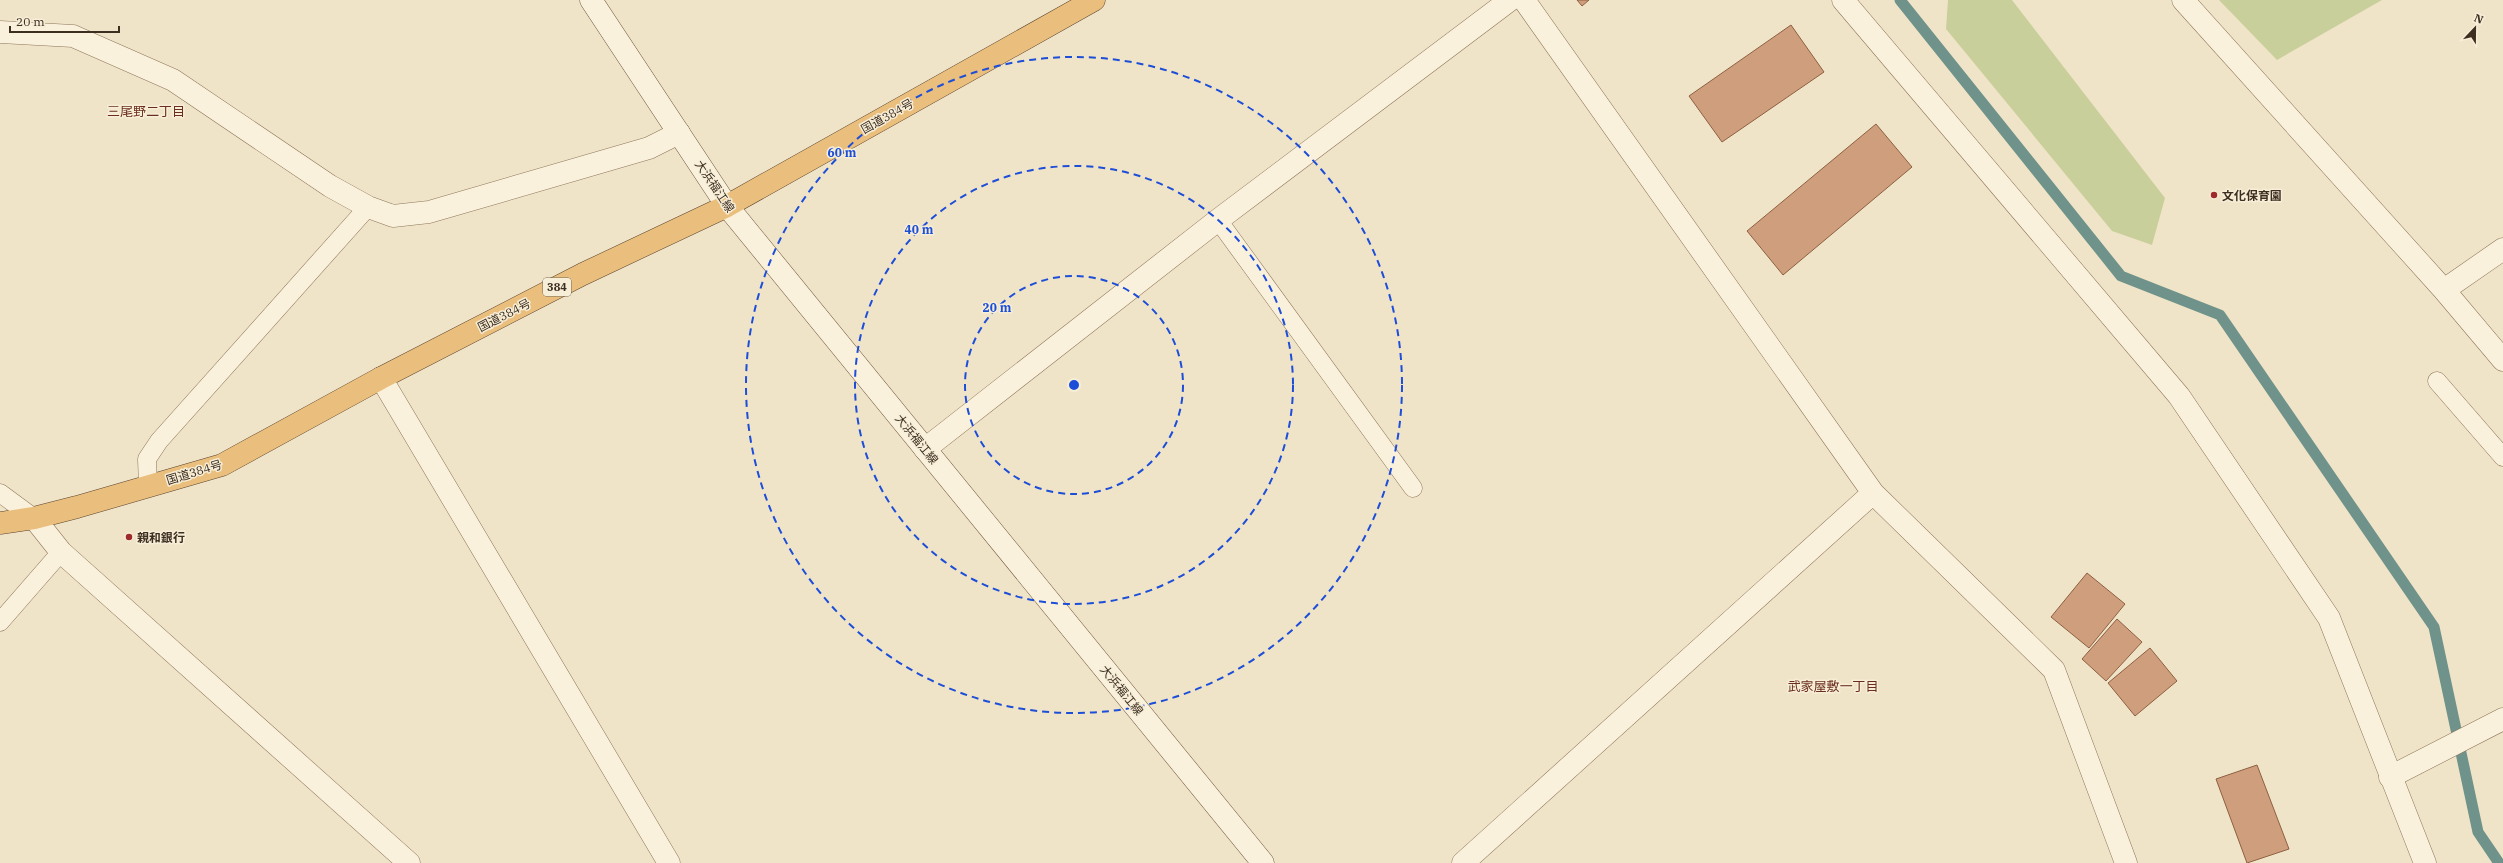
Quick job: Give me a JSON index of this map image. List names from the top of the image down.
{
  "streets": {
    "highway": ["国道384号", "384"],
    "street": ["大浜福江線"]
  },
  "crossings": [
    ["国道384号", "大浜福江線"]
  ],
  "districts": ["三尾野二丁目", "武家屋敷一丁目"],
  "places": ["文化保育園", "親和銀行"],
  "scale_bar": "20 m",
  "north": "top",
  "rings": ["60 m", "40 m", "20 m"]
}
